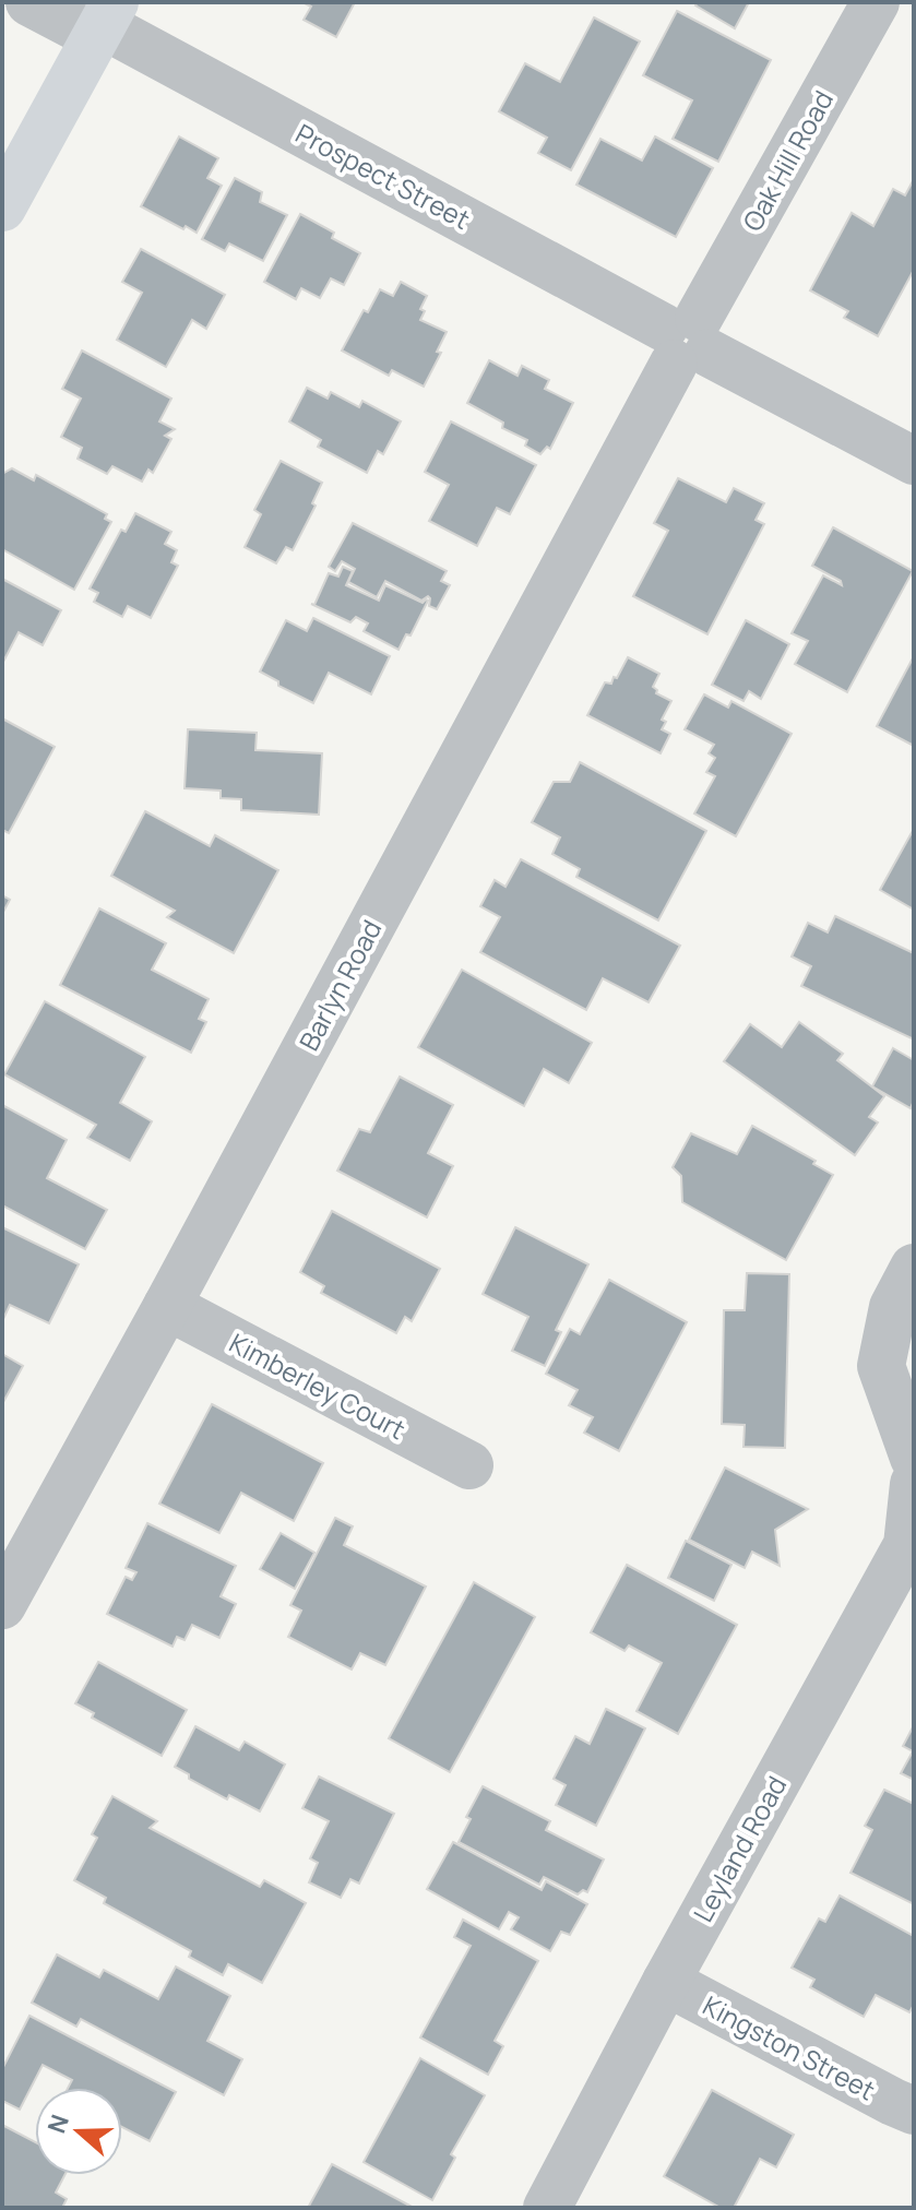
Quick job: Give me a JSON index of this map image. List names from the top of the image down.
{
  "streets": {
    "street": [
      "Oak Hill Road",
      "Prospect Street",
      "Barlyn Road",
      "Kimberley Court",
      "Leyland Road",
      "Kingston Street"
    ]
  },
  "crossings": [
    ["Oak Hill Road", "Prospect Street"],
    ["Oak Hill Road", "Barlyn Road"],
    ["Prospect Street", "Barlyn Road"],
    ["Barlyn Road", "Kimberley Court"],
    ["Leyland Road", "Kingston Street"]
  ],
  "north": "left"
}
